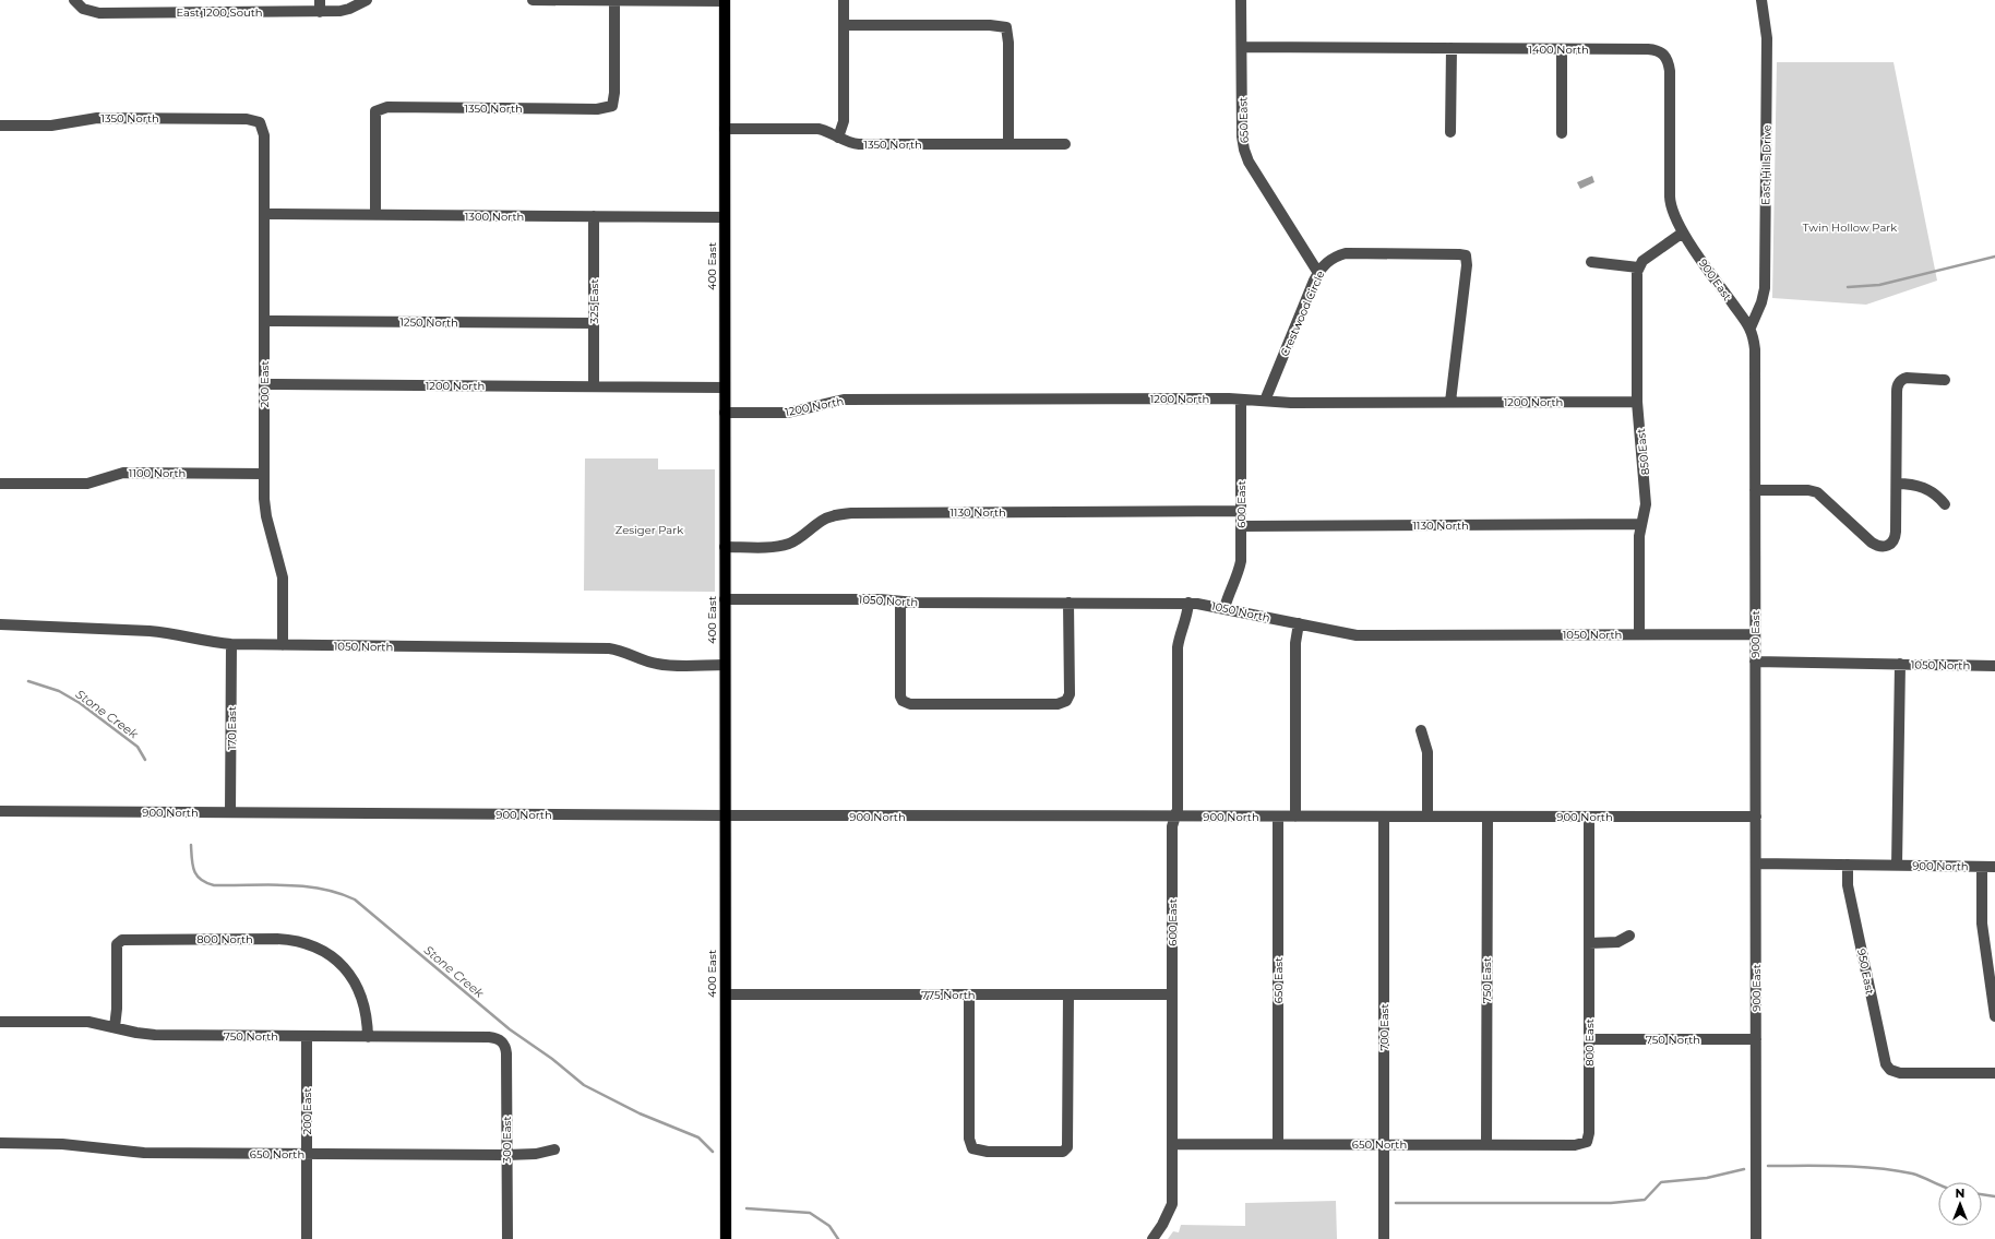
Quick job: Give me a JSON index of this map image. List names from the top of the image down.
{
  "streets": {
    "main road": ["400 East"],
    "street": [
      "East 1200 South",
      "1400 North",
      "1350 North",
      "650 East",
      "East Hills Drive",
      "1300 North",
      "900 East",
      "325 East",
      "Crestwood Circle",
      "1250 North",
      "200 East",
      "1200 North",
      "850 East",
      "1100 North",
      "600 East",
      "1130 North",
      "1050 North",
      "170 East",
      "900 North",
      "800 North",
      "950 East",
      "750 East",
      "775 North",
      "700 East",
      "750 North",
      "800 East",
      "300 East",
      "650 North"
    ]
  },
  "crossings": [
    ["1400 North", "650 East"],
    ["1400 North", "900 East"],
    ["1350 North", "1300 North"],
    ["1350 North", "400 East"],
    ["1350 North", "200 East"],
    ["650 East", "Crestwood Circle"],
    ["650 East", "900 North"],
    ["650 East", "650 North"],
    ["East Hills Drive", "900 East"],
    ["1300 North", "400 East"],
    ["1300 North", "325 East"],
    ["1300 North", "200 East"],
    ["400 East", "1200 North"],
    ["400 East", "1130 North"],
    ["400 East", "1050 North"],
    ["400 East", "900 North"],
    ["400 East", "775 North"],
    ["900 East", "1050 North"],
    ["900 East", "900 North"],
    ["900 East", "750 North"],
    ["325 East", "1250 North"],
    ["325 East", "1200 North"],
    ["Crestwood Circle", "1200 North"],
    ["1250 North", "200 East"],
    ["200 East", "1200 North"],
    ["200 East", "1100 North"],
    ["200 East", "1050 North"],
    ["200 East", "750 North"],
    ["200 East", "650 North"],
    ["1200 North", "850 East"],
    ["1200 North", "600 East"],
    ["850 East", "1130 North"],
    ["850 East", "1050 North"],
    ["600 East", "1130 North"],
    ["600 East", "1050 North"],
    ["600 East", "900 North"],
    ["600 East", "775 North"],
    ["600 East", "650 North"],
    ["1050 North", "170 East"],
    ["170 East", "900 North"],
    ["900 North", "950 East"],
    ["900 North", "750 East"],
    ["900 North", "700 East"],
    ["900 North", "800 East"],
    ["800 North", "750 North"],
    ["750 East", "650 North"],
    ["700 East", "650 North"],
    ["750 North", "800 East"],
    ["750 North", "300 East"],
    ["800 East", "650 North"],
    ["300 East", "650 North"]
  ],
  "water": ["Stone Creek"],
  "parks": ["Twin Hollow Park", "Zesiger Park"],
  "north": "top"
}
